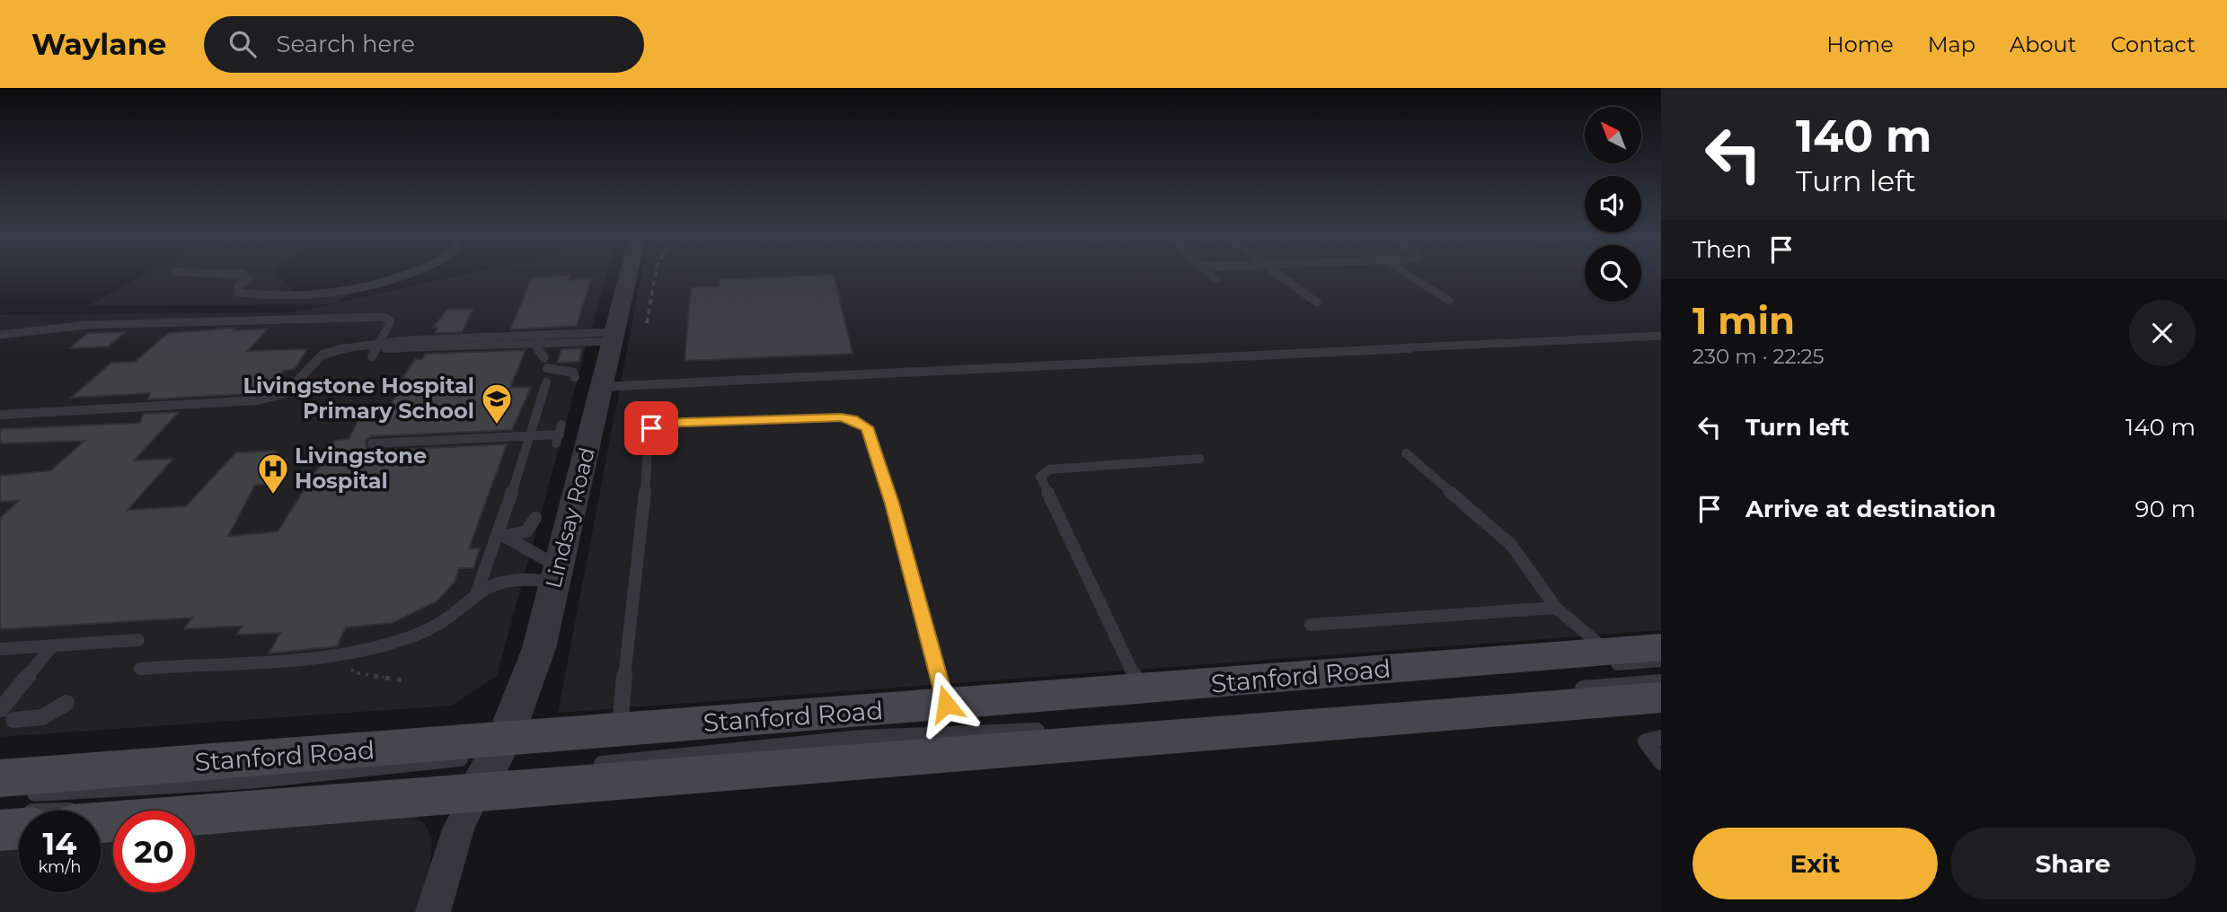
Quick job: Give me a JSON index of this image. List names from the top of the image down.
{
  "streets": {
    "main road": ["Stanford Road"],
    "street": ["Lindsay Road"]
  },
  "crossings": [
    ["Lindsay Road", "Stanford Road"]
  ],
  "places": {
    "school or university": ["Livingstone Hospital Primary School"],
    "hospital": ["Livingstone Hospital"]
  },
  "north": "top left",
  "page": {
    "header": "Waylane",
    "search": "Search here",
    "nav": [
      "Home",
      "Map",
      "About",
      "Contact"
    ],
    "turn": ["140 m", "Turn left"],
    "then": "Then",
    "heading": ["1 min", "230 m · 22:25"],
    "list": [
      {
        "name": "Turn left",
        "value": "140 m"
      },
      {
        "name": "Arrive at destination",
        "value": "90 m"
      }
    ],
    "speed": "14 km/h",
    "limit": "20",
    "buttons": ["Exit", "Share"]
  }
}
